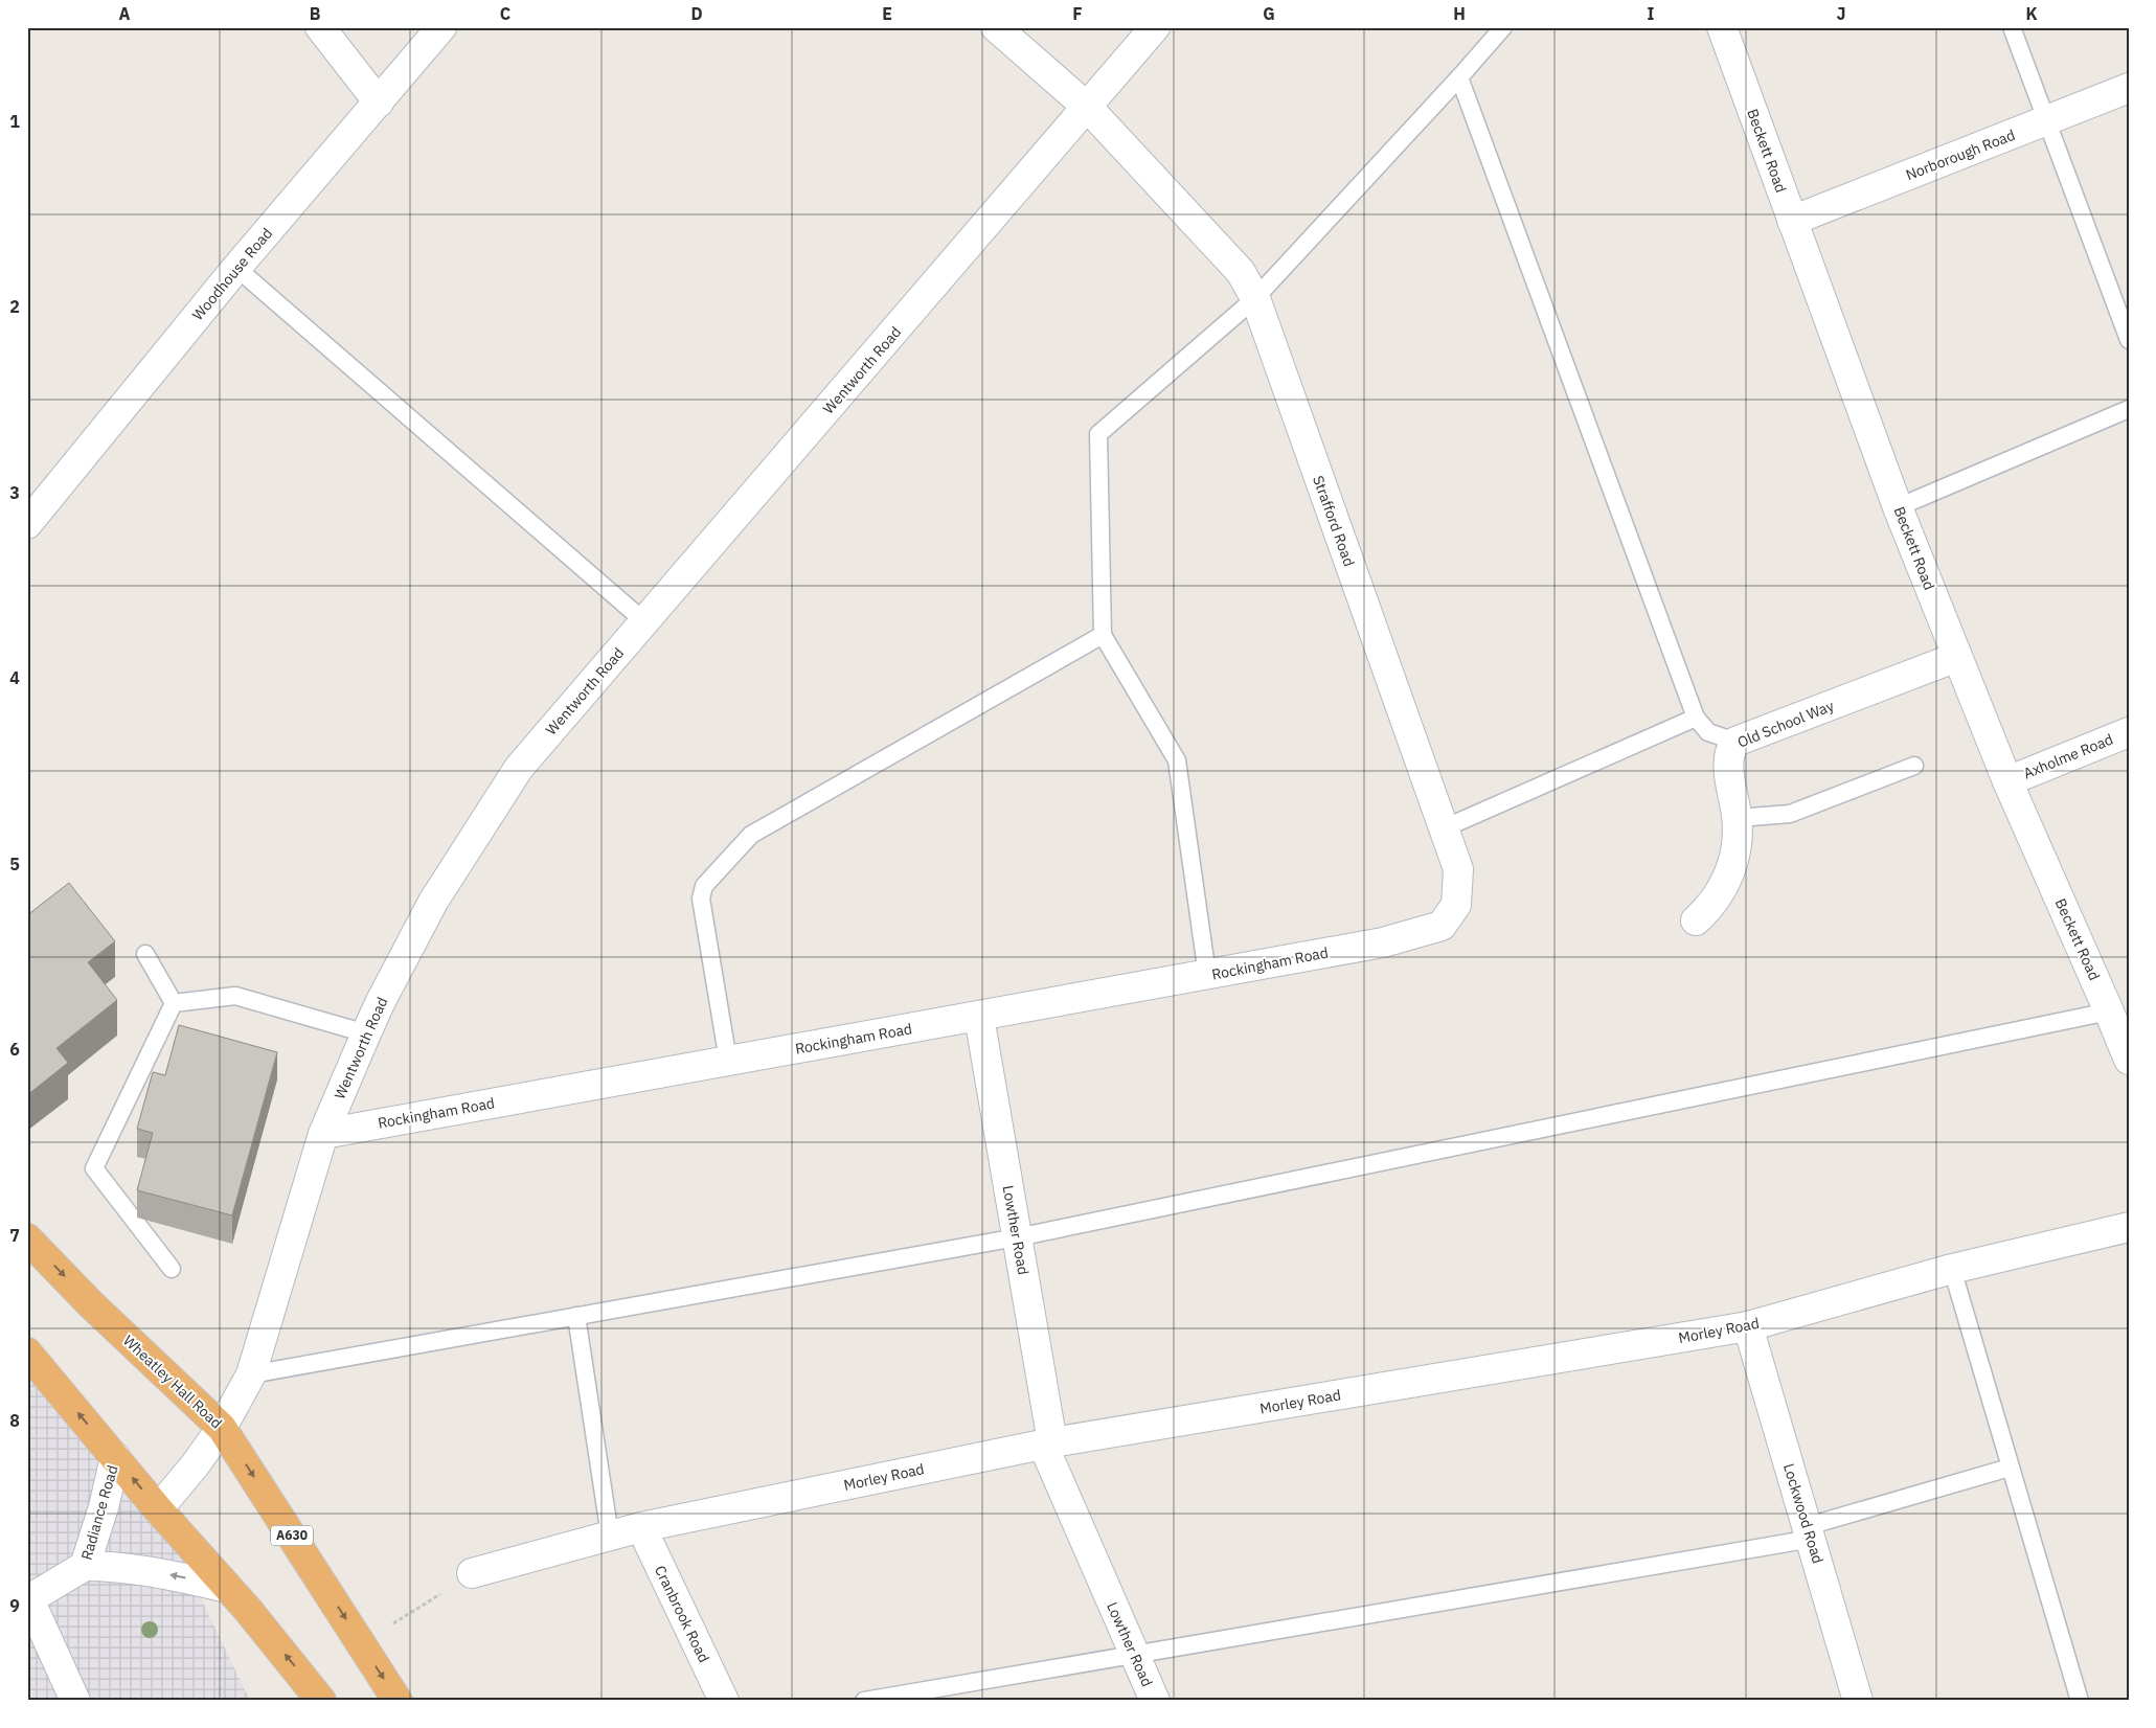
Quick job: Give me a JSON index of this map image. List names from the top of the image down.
{
  "streets": {
    "highway": ["Wheatley Hall Road", "A630"],
    "street": [
      "Beckett Road",
      "Norborough Road",
      "Woodhouse Road",
      "Wentworth Road",
      "Strafford Road",
      "Old School Way",
      "Axholme Road",
      "Rockingham Road",
      "Lowther Road",
      "Morley Road",
      "Radiance Road",
      "Lockwood Road",
      "Cranbrook Road"
    ]
  },
  "crossings": [
    ["Beckett Road", "Norborough Road"],
    ["Beckett Road", "Old School Way"],
    ["Beckett Road", "Axholme Road"],
    ["Wentworth Road", "Strafford Road"],
    ["Wentworth Road", "Rockingham Road"],
    ["Wentworth Road", "Wheatley Hall Road"],
    ["Strafford Road", "Rockingham Road"],
    ["Rockingham Road", "Lowther Road"],
    ["Lowther Road", "Morley Road"],
    ["Morley Road", "Lockwood Road"],
    ["Morley Road", "Cranbrook Road"]
  ],
  "grid": {
    "columns": [
      "A",
      "B",
      "C",
      "D",
      "E",
      "F",
      "G",
      "H",
      "I",
      "J",
      "K"
    ],
    "rows": [
      "1",
      "2",
      "3",
      "4",
      "5",
      "6",
      "7",
      "8",
      "9"
    ]
  }
}
